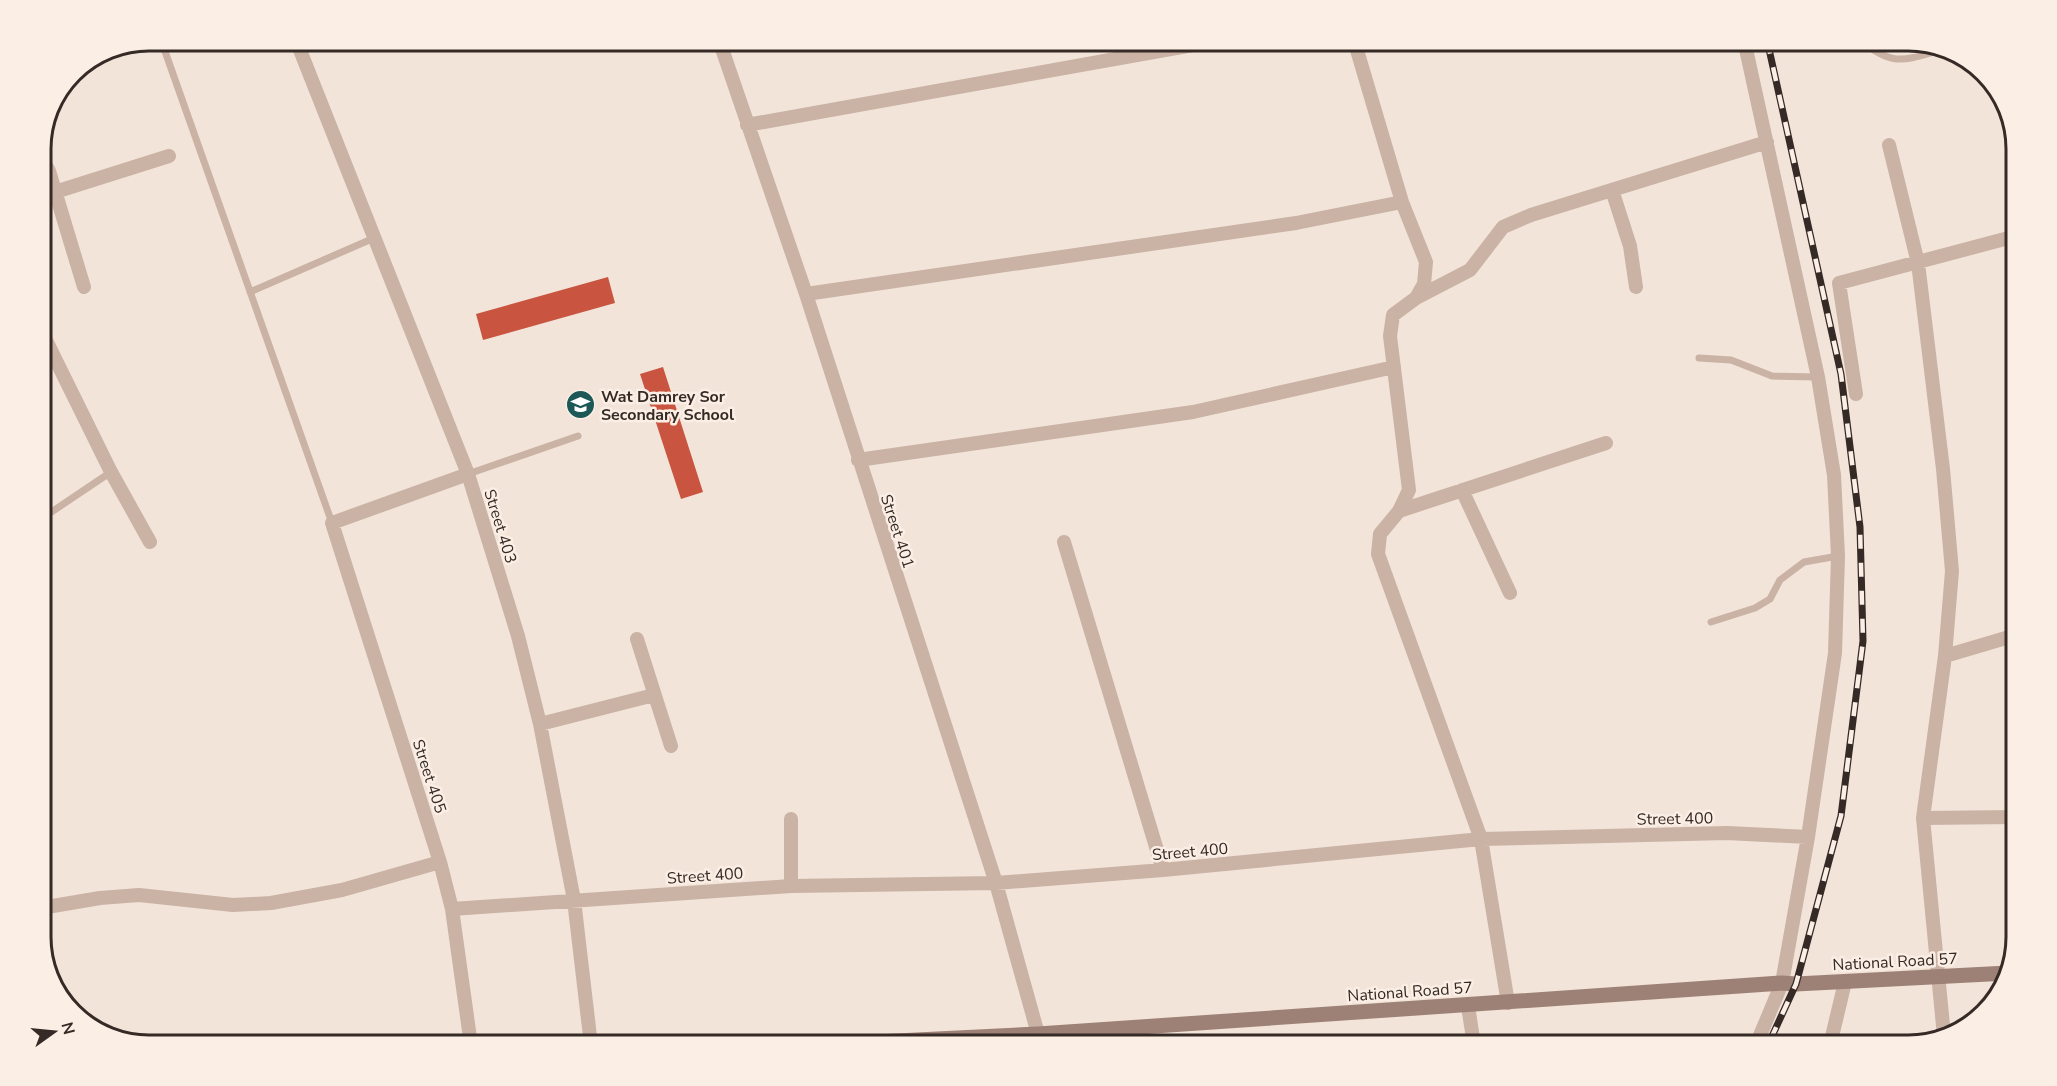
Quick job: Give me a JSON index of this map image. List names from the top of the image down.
{
  "streets": {
    "main road": ["National Road 57"],
    "street": [
      "Street 403",
      "Street 401",
      "Street 405",
      "Street 400"
    ]
  },
  "crossings": [
    ["Street 403", "Street 400"],
    ["Street 401", "Street 400"],
    ["Street 401", "National Road 57"],
    ["Street 405", "Street 400"]
  ],
  "places": {
    "school or university": ["Wat Damrey Sor Secondary School"]
  },
  "north": "right"
}
